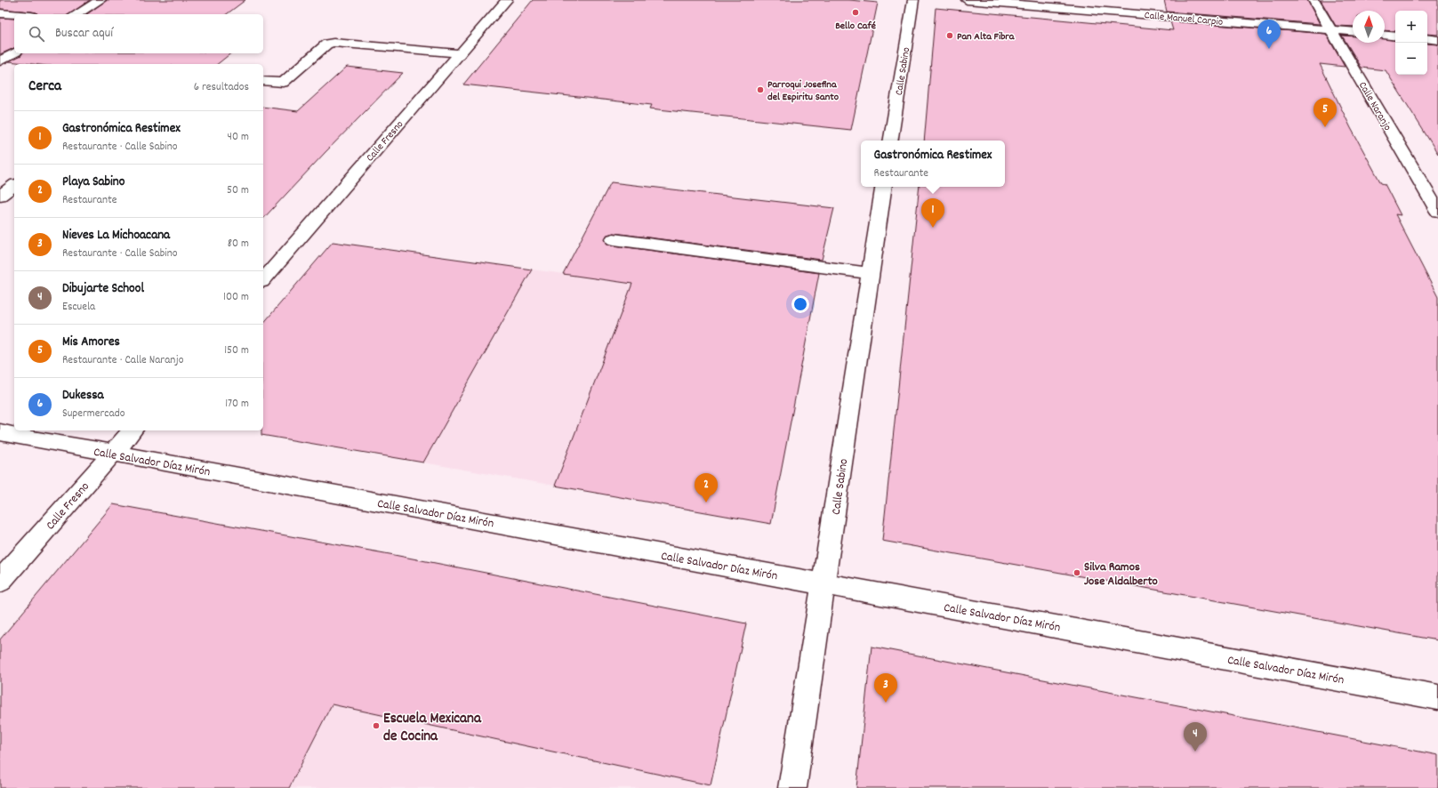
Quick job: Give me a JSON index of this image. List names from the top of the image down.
{
  "streets": {
    "street": [
      "Calle Manuel Carpio",
      "Calle Sabino",
      "Calle Naranjo",
      "Calle Fresno",
      "Calle Salvador Díaz Mirón"
    ]
  },
  "crossings": [
    ["Calle Manuel Carpio", "Calle Naranjo"],
    ["Calle Sabino", "Calle Salvador Díaz Mirón"],
    ["Calle Fresno", "Calle Salvador Díaz Mirón"]
  ],
  "places": [
    "Bello Café",
    "Pan Alta Fibra",
    "Parroqui Josefina del Espiritu Santo",
    "Silva Ramos Jose Aldalberto",
    "Escuela Mexicana de Cocina"
  ],
  "north": "top",
  "page": {
    "map_buttons": ["+", "−"],
    "search": "Buscar aquí",
    "pins": [
      "6",
      "5",
      "1",
      "2",
      "3",
      "4"
    ],
    "heading": ["Cerca", "6 resultados"],
    "list": [
      {
        "mark": "1",
        "name": "Gastronómica Restimex",
        "note": "Restaurante · Calle Sabino",
        "value": "40 m"
      },
      {
        "mark": "2",
        "name": "Playa Sabino",
        "note": "Restaurante",
        "value": "50 m"
      },
      {
        "mark": "3",
        "name": "Nieves La Michoacana",
        "note": "Restaurante · Calle Sabino",
        "value": "80 m"
      },
      {
        "mark": "4",
        "name": "Dibujarte School",
        "note": "Escuela",
        "value": "100 m"
      },
      {
        "mark": "5",
        "name": "Mis Amores",
        "note": "Restaurante · Calle Naranjo",
        "value": "150 m"
      },
      {
        "mark": "6",
        "name": "Dukessa",
        "note": "Supermercado",
        "value": "170 m"
      }
    ],
    "popup": ["Gastronómica Restimex", "Restaurante"]
  }
}
